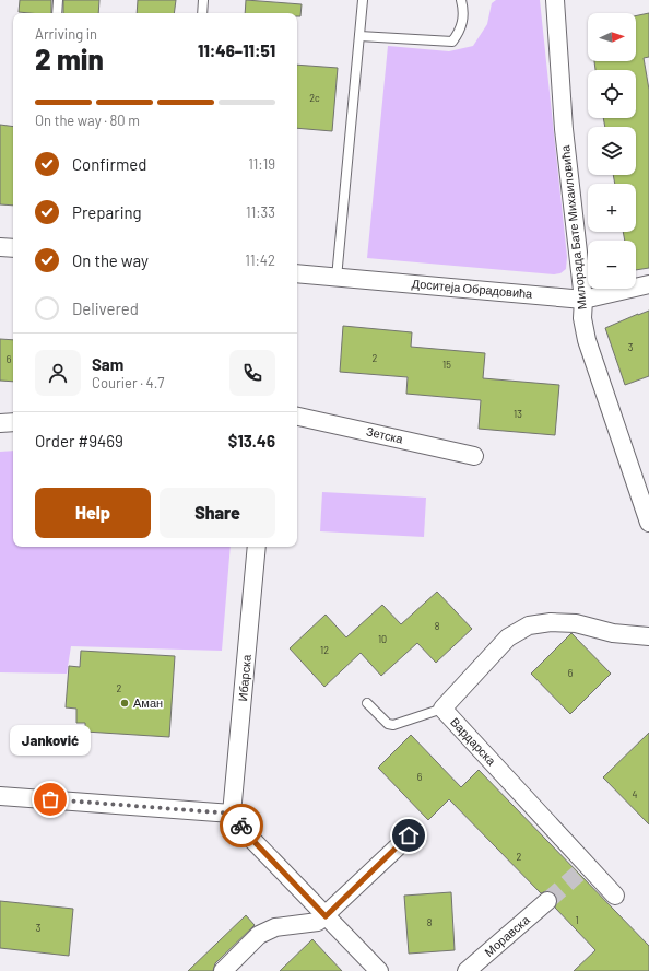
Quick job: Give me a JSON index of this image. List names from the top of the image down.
{
  "streets": {
    "street": [
      "Милорада Бате Михаиловића",
      "Доситеја Обрадовића",
      "Зетска",
      "Ибарска",
      "Вардарска",
      "Моравска"
    ]
  },
  "crossings": [
    ["Милорада Бате Михаиловића", "Доситеја Обрадовића"]
  ],
  "places": ["Аман", "Janković"],
  "house_numbers": [
    "2c",
    "3",
    "2",
    "6",
    "15",
    "13",
    "8",
    "10",
    "12",
    "6",
    "2",
    "6",
    "4",
    "2",
    "1",
    "8",
    "3"
  ],
  "north": "right",
  "page": {
    "map_buttons": ["+", "−"],
    "heading": ["2 min", "Arriving in", "11:46–11:51"],
    "panel": [
      "Sam",
      "Courier · 4.7",
      "Order #9469",
      "$13.46"
    ],
    "bar": "On the way · 80 m",
    "list": [
      ["Confirmed", "11:19"],
      ["Preparing", "11:33"],
      ["On the way", "11:42"],
      "Delivered"
    ],
    "buttons": ["Help", "Share"],
    "bubble": "Janković"
  }
}
